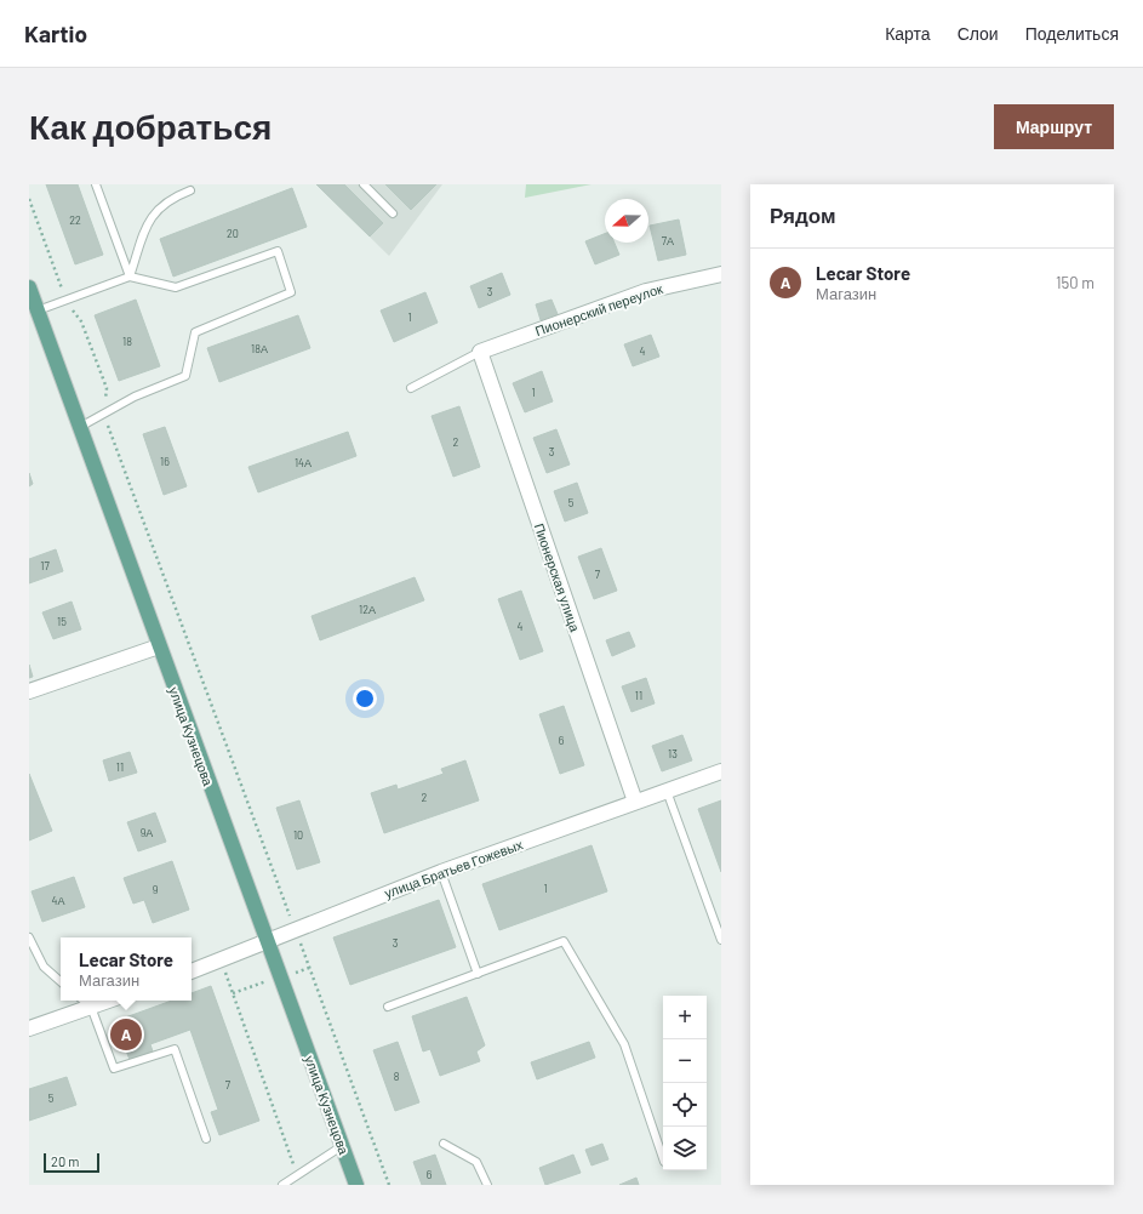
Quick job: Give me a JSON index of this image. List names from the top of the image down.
{
  "streets": {
    "main road": ["улица Кузнецова"],
    "street": ["Пионерский переулок", "Пионерская улица", "улица Братьев Гожевых"]
  },
  "crossings": [
    ["Пионерский переулок", "Пионерская улица"],
    ["Пионерская улица", "улица Братьев Гожевых"],
    ["улица Кузнецова", "улица Братьев Гожевых"]
  ],
  "house_numbers": [
    "22",
    "20",
    "7А",
    "3",
    "1",
    "18",
    "18А",
    "4",
    "1",
    "2",
    "3",
    "16",
    "14А",
    "5",
    "17",
    "7",
    "12А",
    "15",
    "4",
    "11",
    "6",
    "13",
    "11",
    "2",
    "9А",
    "10",
    "1",
    "9",
    "4А",
    "3",
    "8",
    "7",
    "5",
    "6"
  ],
  "scale_bar": "20 m",
  "north": "left",
  "page": {
    "header": "Kartio",
    "nav": ["Карта", "Слои", "Поделиться"],
    "buttons": "Маршрут",
    "title": "Как добраться",
    "heading": "Рядом",
    "list": [
      {
        "mark": "A",
        "name": "Lecar Store",
        "note": "Магазин",
        "value": "150 m"
      }
    ],
    "popup": ["Lecar Store", "Магазин"],
    "map_buttons": ["+", "−"],
    "pins": "A",
    "scale": "20 m"
  }
}
